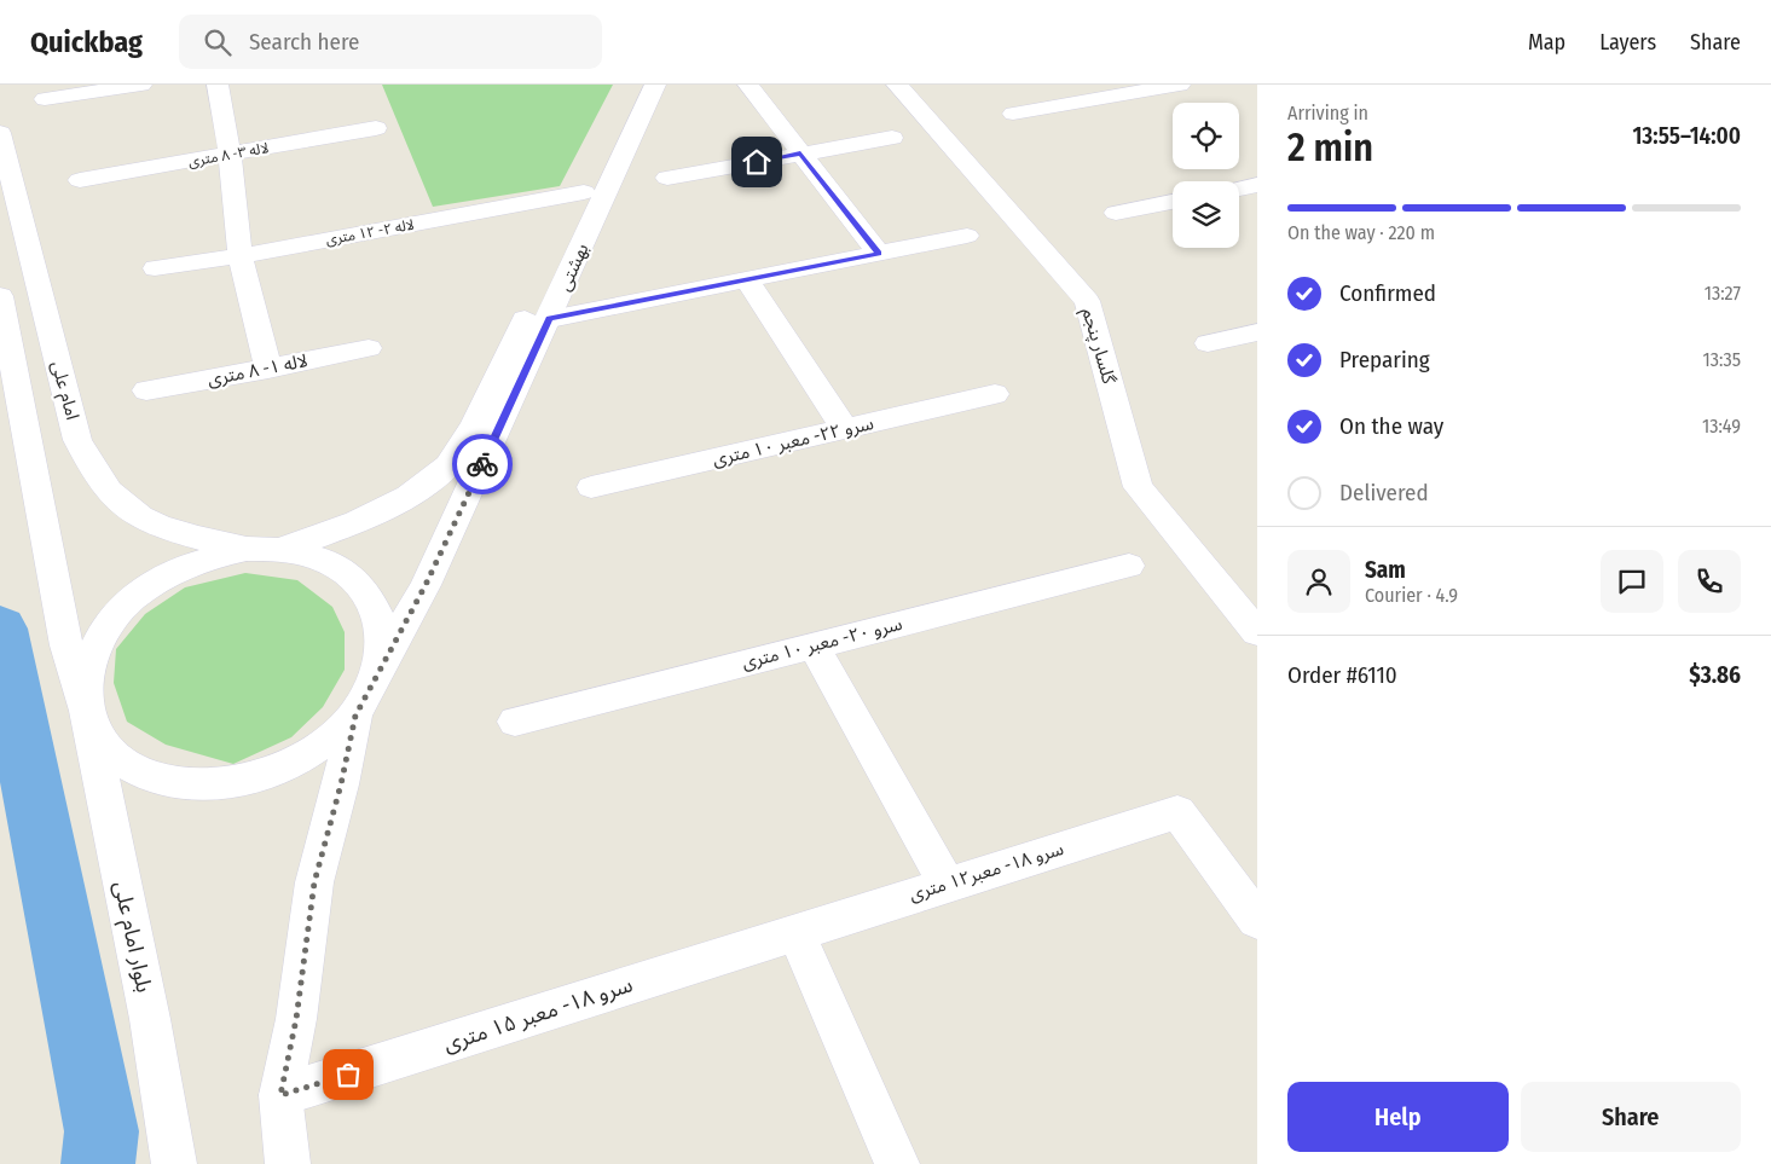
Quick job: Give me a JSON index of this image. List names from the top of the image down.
{
  "streets": {
    "street": [
      "لاله ۳- ۸ متری",
      "لاله ۲- ۱۲ متری",
      "بهشتی",
      "گلسار پنجم",
      "لاله ۱- ۸ متری",
      "امام علی",
      "سرو ۲۲- معبر ۱۰ متری",
      "سرو ۲۰- معبر ۱۰ متری",
      "سرو ۱۸- معبر۱۲ متری",
      "بلوار امام علی",
      "سرو ۱۸- معبر ۱۵ متری"
    ]
  },
  "crossings": [
    ["لاله ۲- ۱۲ متری", "بهشتی"],
    ["سرو ۱۸- معبر۱۲ متری", "سرو ۱۸- معبر ۱۵ متری"]
  ],
  "page": {
    "header": "Quickbag",
    "search": "Search here",
    "nav": ["Map", "Layers", "Share"],
    "heading": ["2 min", "Arriving in", "13:55–14:00"],
    "panel": [
      "Sam",
      "Courier · 4.9",
      "Order #6110",
      "$3.86"
    ],
    "bar": "On the way · 220 m",
    "list": [
      ["Confirmed", "13:27"],
      ["Preparing", "13:35"],
      ["On the way", "13:49"],
      "Delivered"
    ],
    "buttons": ["Help", "Share"]
  }
}
